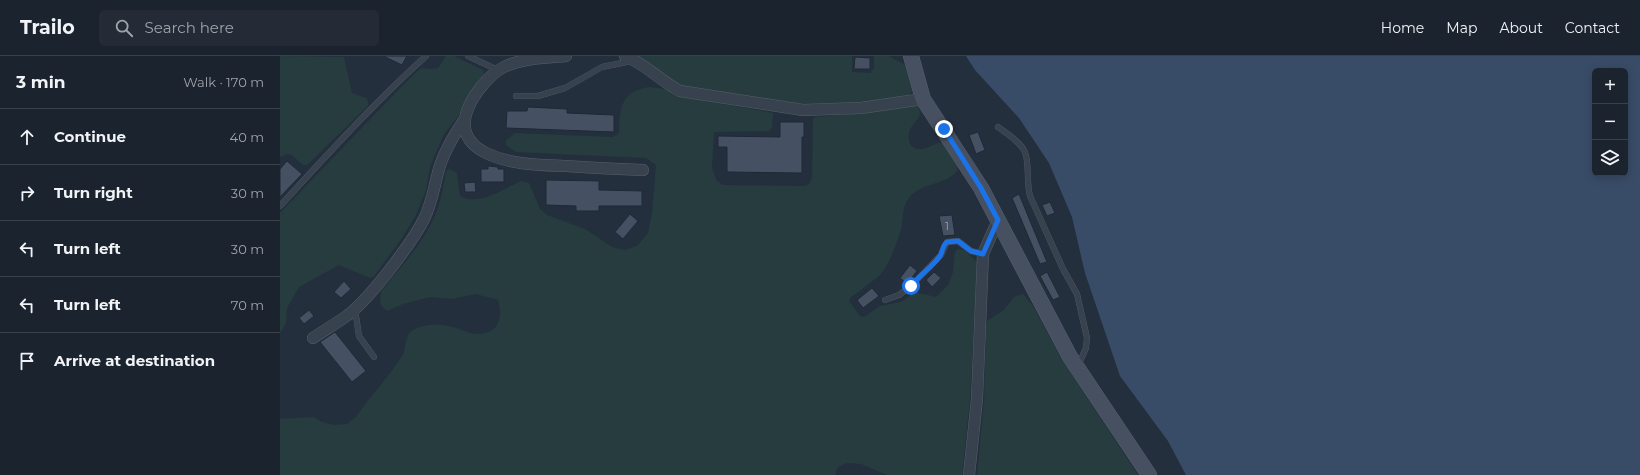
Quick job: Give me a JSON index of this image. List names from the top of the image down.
{
  "house_numbers": ["1"],
  "page": {
    "header": "Trailo",
    "search": "Search here",
    "nav": [
      "Home",
      "Map",
      "About",
      "Contact"
    ],
    "heading": ["3 min", "Walk · 170 m"],
    "map_buttons": ["+", "−"],
    "list": [
      ["Continue", "40 m"],
      ["Turn right", "30 m"],
      ["Turn left", "30 m"],
      ["Turn left", "70 m"],
      "Arrive at destination"
    ]
  }
}
